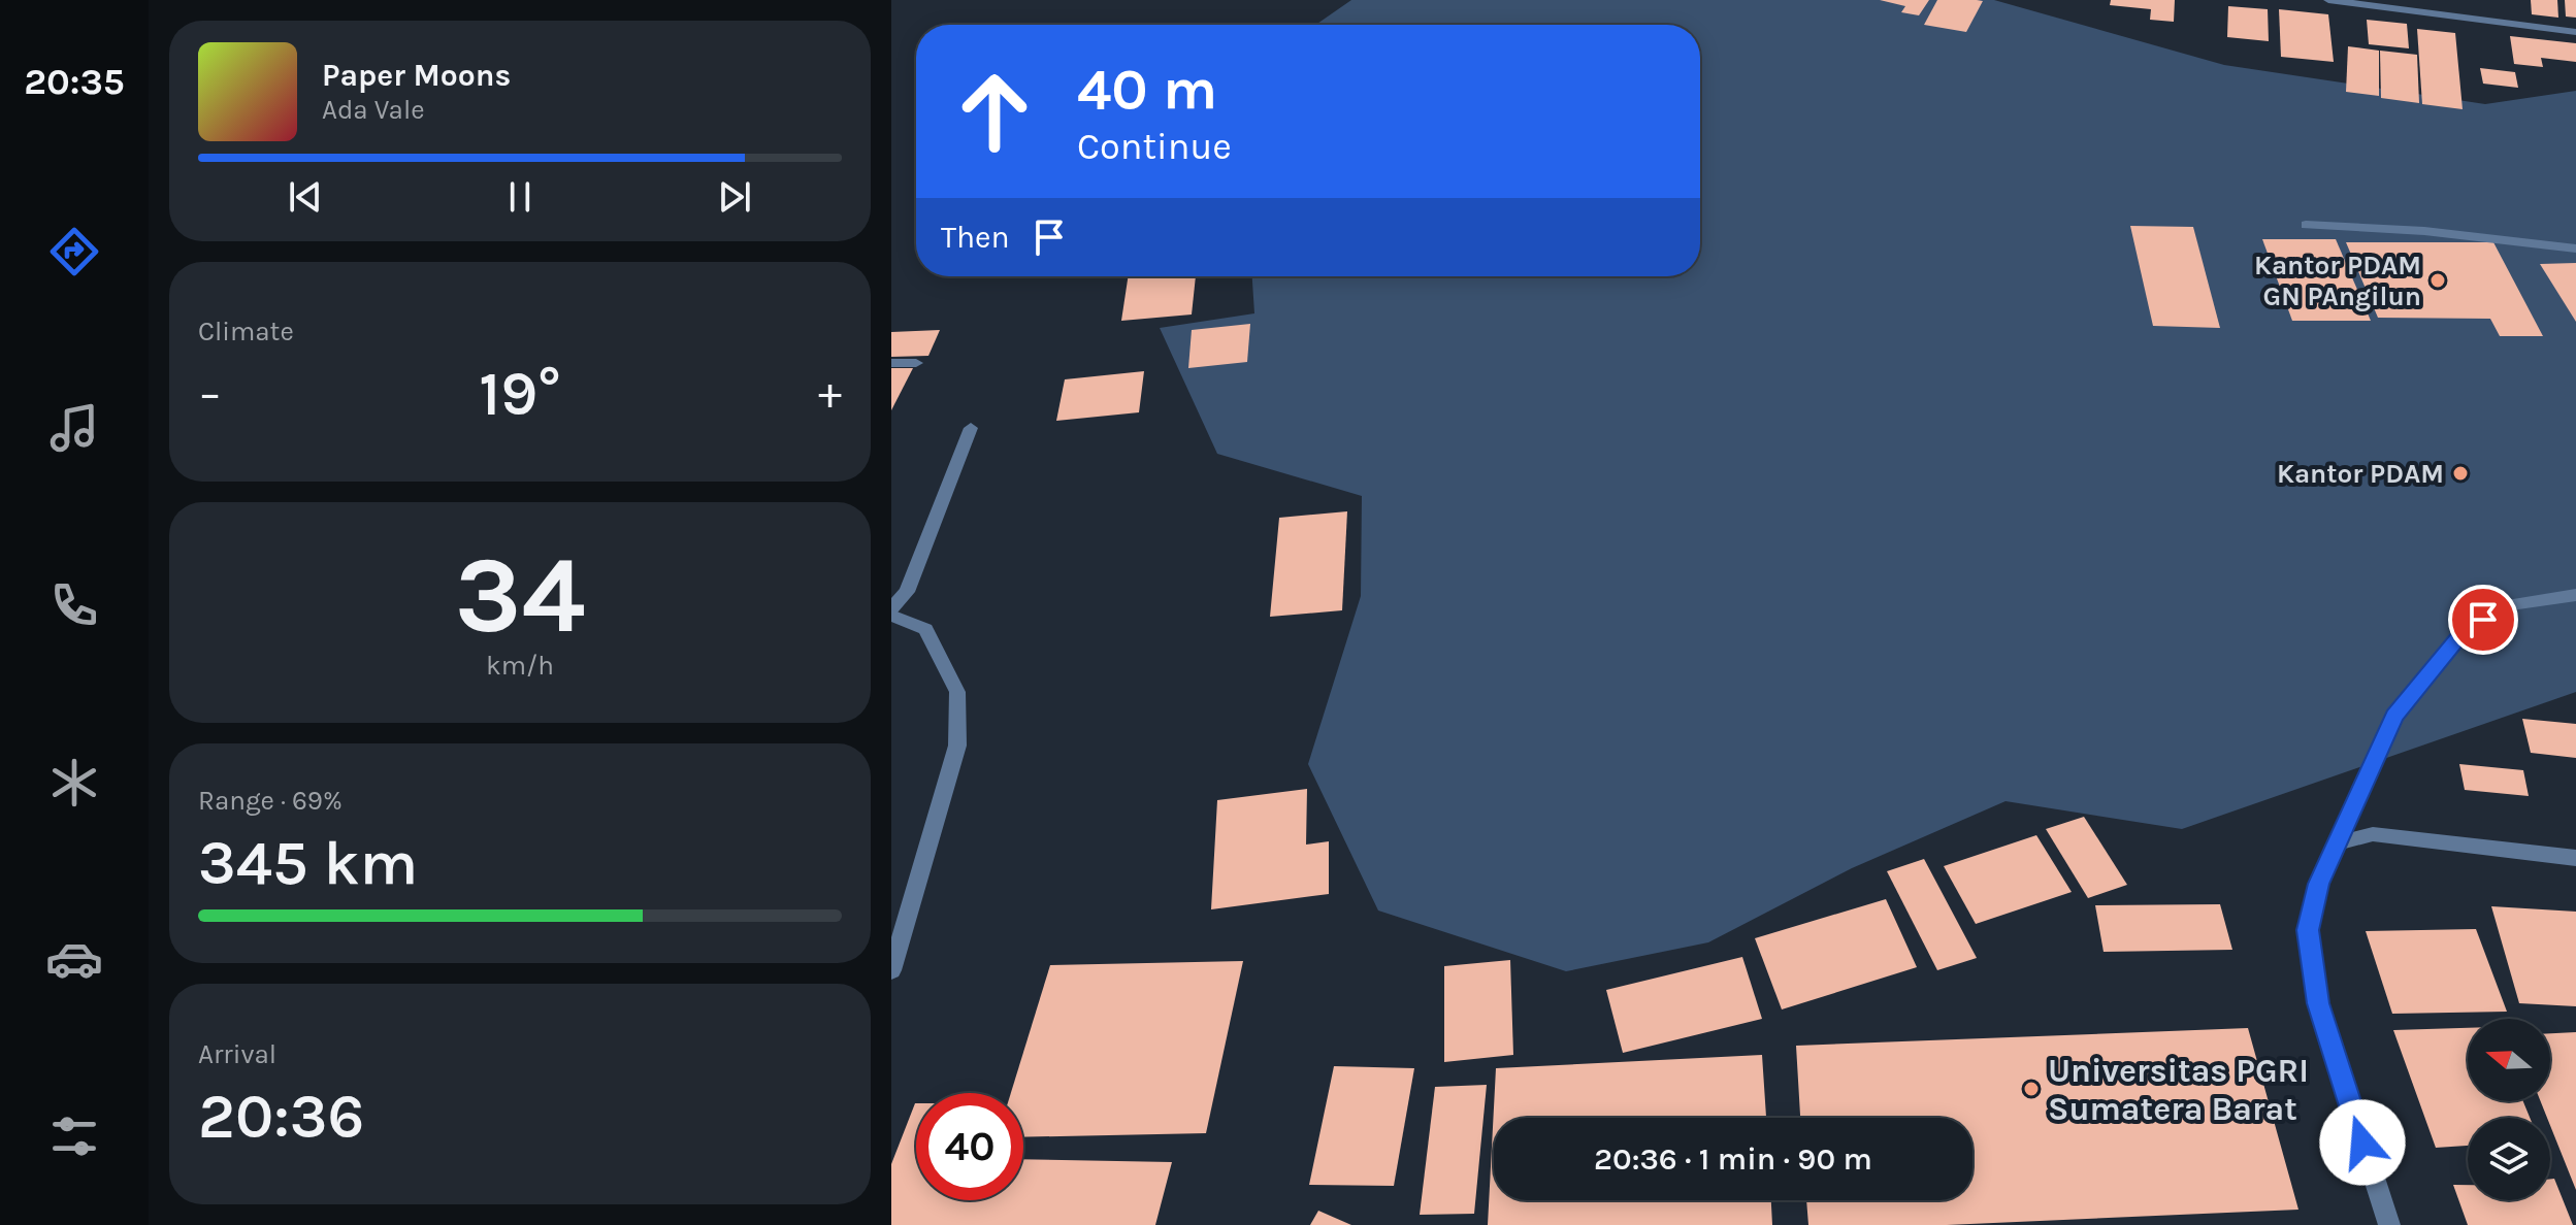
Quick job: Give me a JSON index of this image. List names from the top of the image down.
{
  "places": ["Kantor PDAM GN PAngilun", "Kantor PDAM", "Universitas PGRI Sumatera Barat"],
  "north": "left",
  "page": {
    "tabs": "20:35",
    "turn": ["40 m", "Continue"],
    "song": ["Paper Moons", "Ada Vale"],
    "then": "Then",
    "tile": [
      "Climate",
      ["34", "km/h"],
      ["Range · 69%", "345 km"],
      ["Arrival", "20:36"]
    ],
    "heat": ["−", "19°", "+"],
    "limit": "40",
    "trip": "20:36 · 1 min · 90 m"
  }
}
